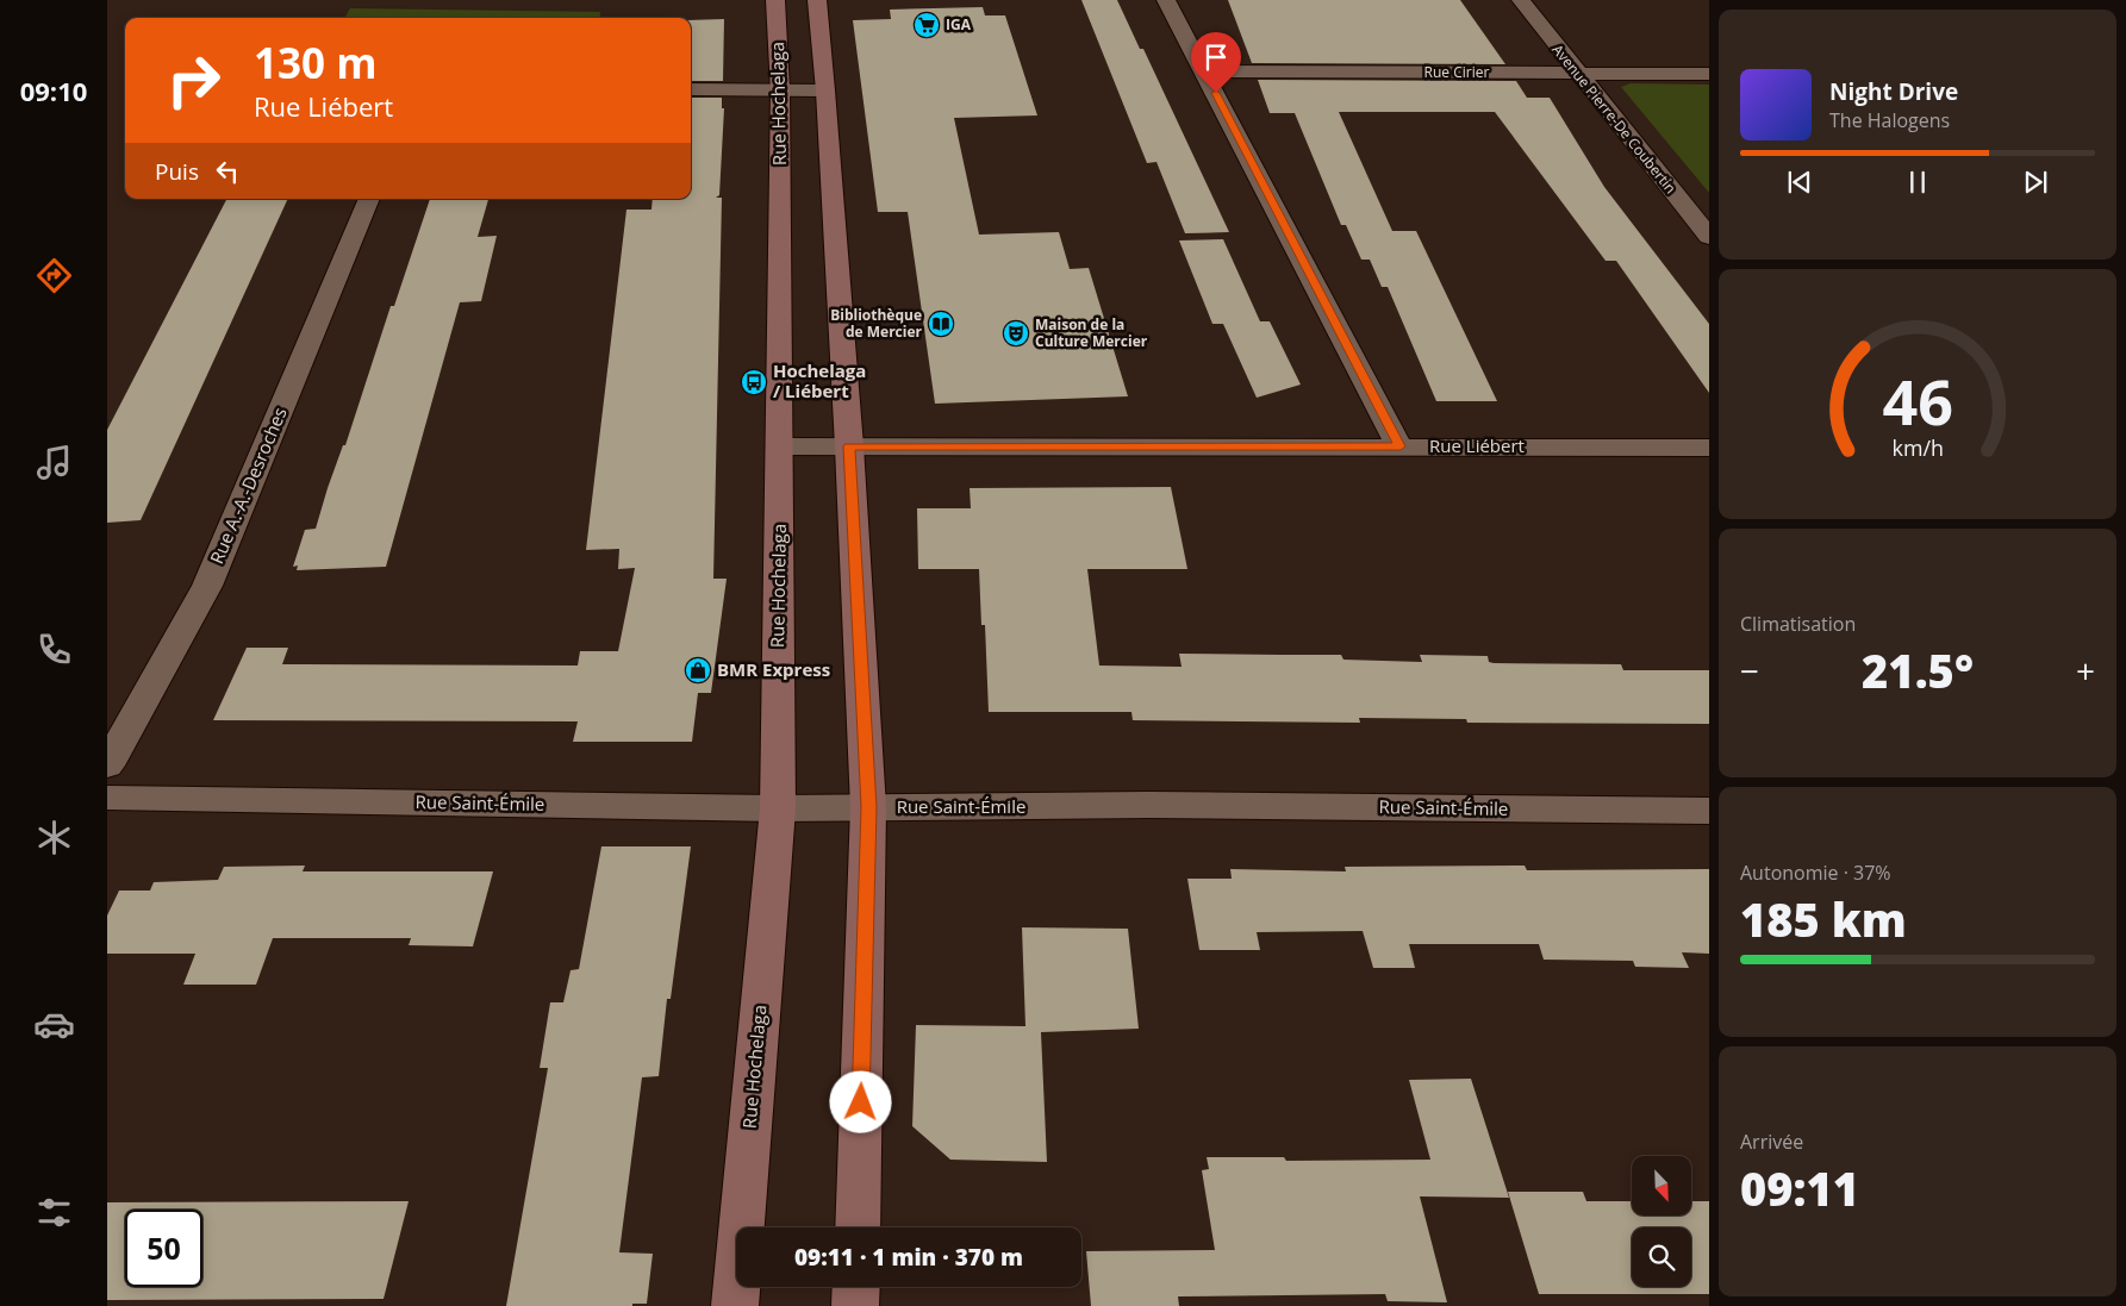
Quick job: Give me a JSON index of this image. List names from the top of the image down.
{
  "streets": {
    "main road": ["Rue Hochelaga"],
    "street": [
      "Rue Cirier",
      "Avenue Pierre-De Coubertin",
      "Rue Liébert",
      "Rue A.-A.-Desroches",
      "Rue Saint-Émile"
    ]
  },
  "crossings": [
    ["Rue Cirier", "Avenue Pierre-De Coubertin"],
    ["Rue Hochelaga", "Rue Liébert"],
    ["Rue Hochelaga", "Rue Saint-Émile"]
  ],
  "places": {
    "supermarket": ["IGA"],
    "library": ["Bibliothèque de Mercier"],
    "theatre": ["Maison de la Culture Mercier"],
    "bus stop": ["Hochelaga / Liébert"],
    "shop": ["BMR Express"]
  },
  "north": "bottom right",
  "page": {
    "tabs": "09:10",
    "turn": ["130 m", "Rue Liébert"],
    "song": ["Night Drive", "The Halogens"],
    "then": "Puis",
    "tile": [
      "Climatisation",
      ["Autonomie · 37%", "185 km"],
      ["Arrivée", "09:11"]
    ],
    "heat": ["−", "21.5°", "+"],
    "limit": "50",
    "trip": "09:11 · 1 min · 370 m",
    "gauge": ["46", "km/h"]
  }
}
